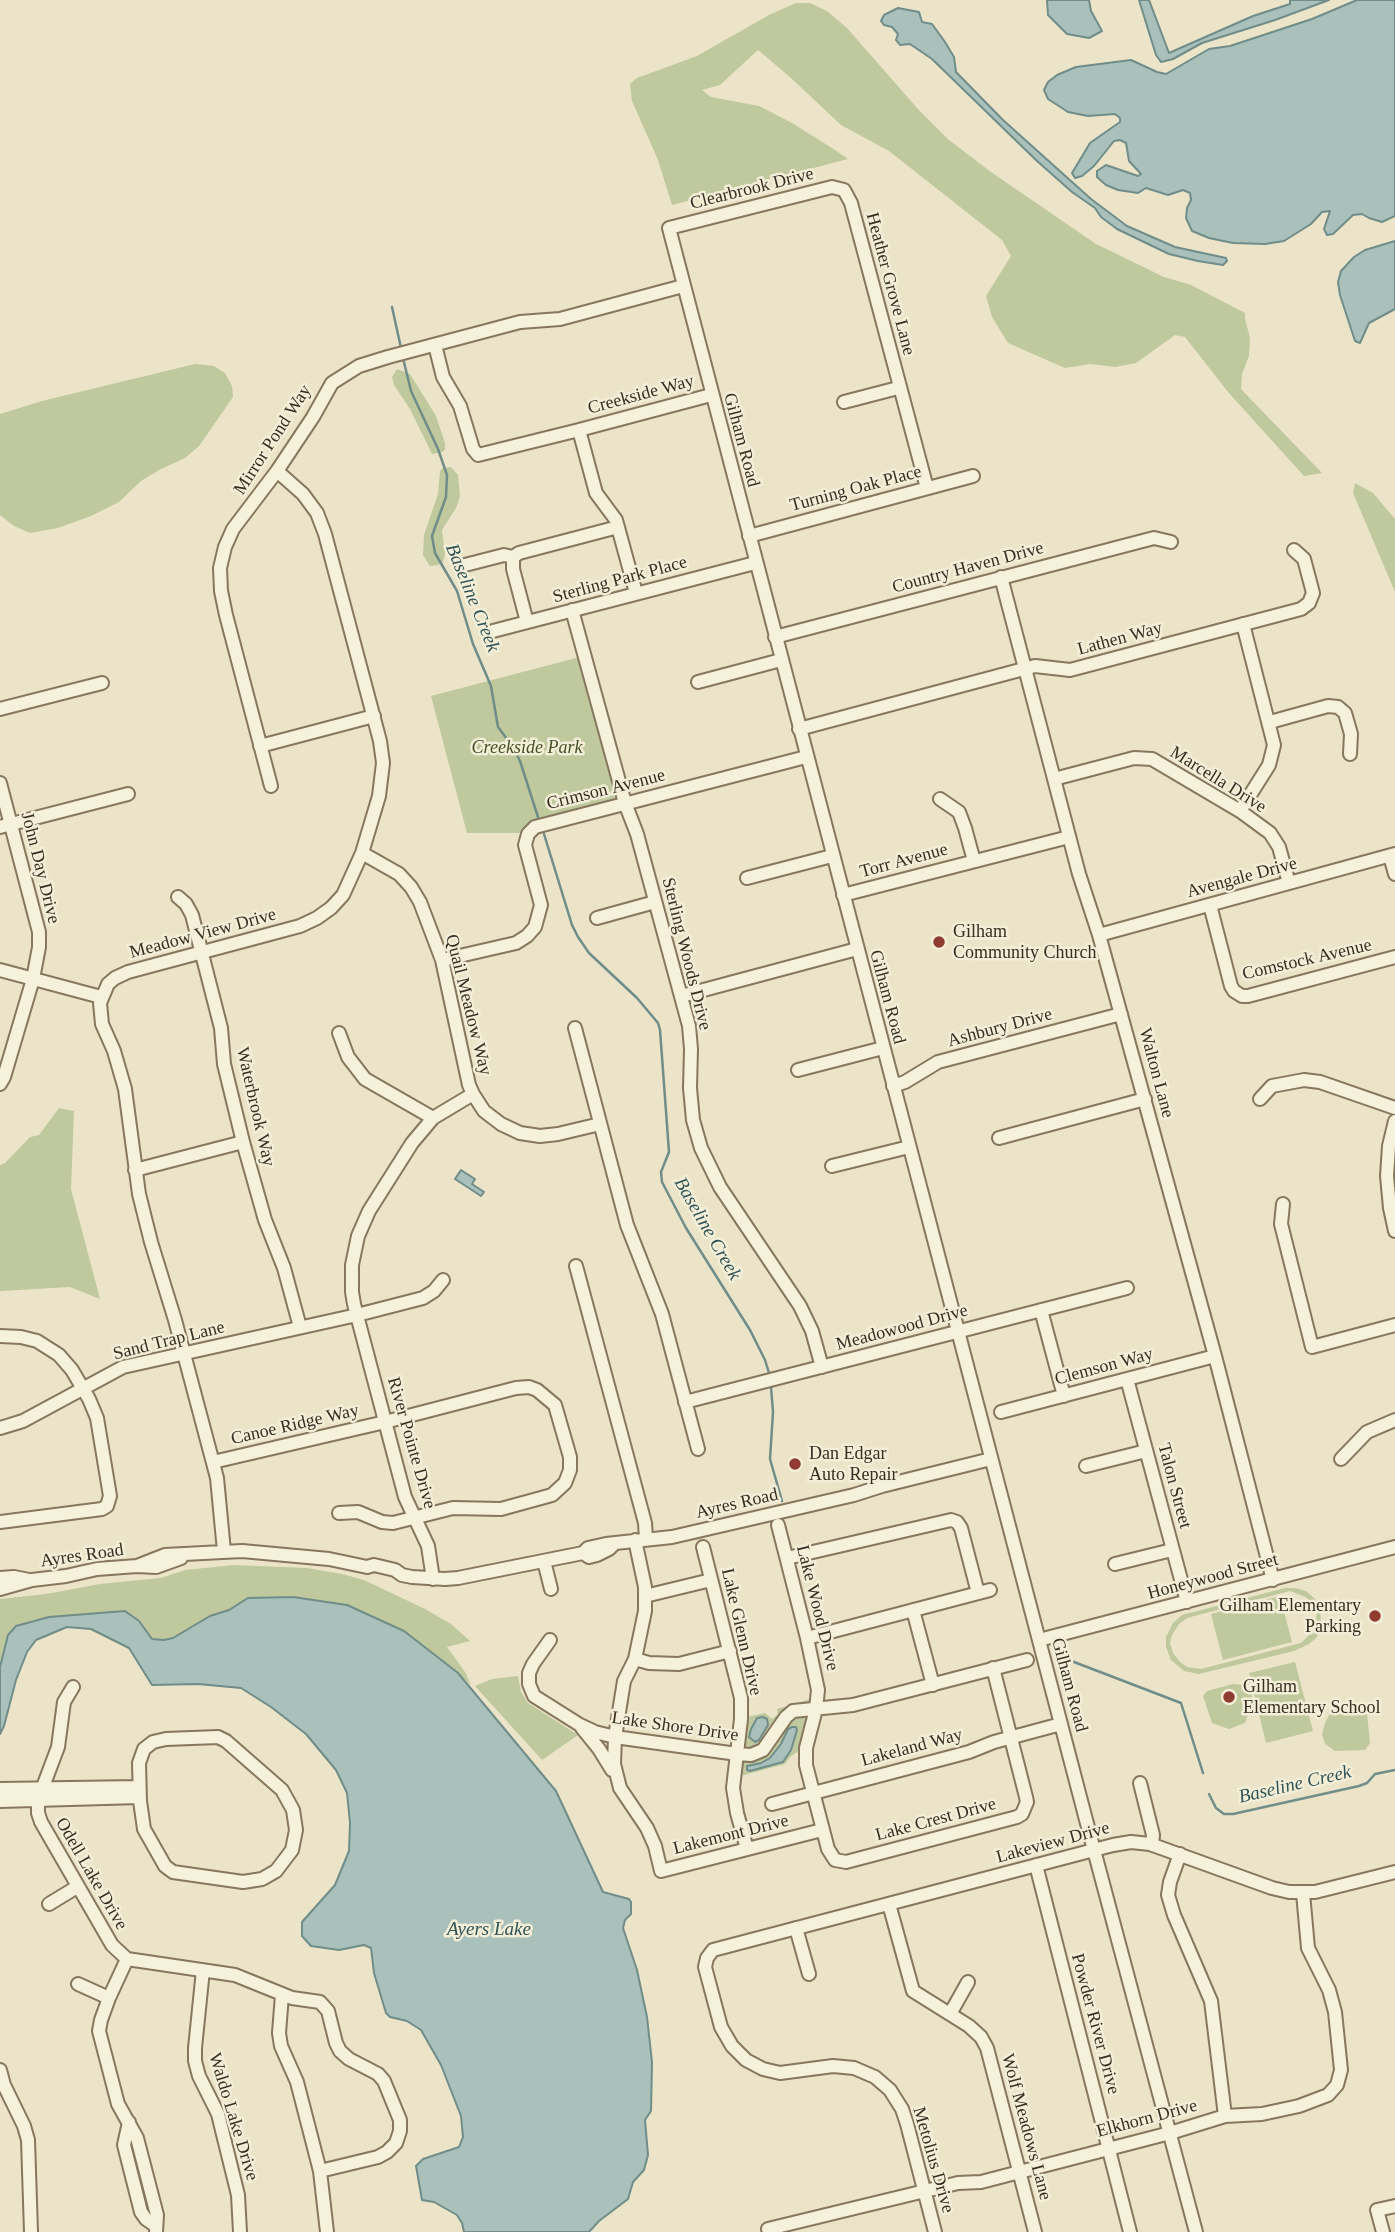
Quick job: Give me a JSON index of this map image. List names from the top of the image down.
{
  "streets": {
    "street": [
      "Clearbrook Drive",
      "Heather Grove Lane",
      "Creekside Way",
      "Mirror Pond Way",
      "Gilham Road",
      "Turning Oak Place",
      "Country Haven Drive",
      "Sterling Park Place",
      "Lathen Way",
      "Marcella Drive",
      "Crimson Avenue",
      "Torr Avenue",
      "John Day Drive",
      "Avengale Drive",
      "Meadow View Drive",
      "Sterling Woods Drive",
      "Comstock Avenue",
      "Quail Meadow Way",
      "Ashbury Drive",
      "Walton Lane",
      "Waterbrook Way",
      "Meadowood Drive",
      "Sand Trap Lane",
      "Clemson Way",
      "Canoe Ridge Way",
      "River Pointe Drive",
      "Talon Street",
      "Ayres Road",
      "Honeywood Street",
      "Lake Wood Drive",
      "Lake Glenn Drive",
      "Lake Shore Drive",
      "Lakeland Way",
      "Lake Crest Drive",
      "Lakemont Drive",
      "Lakeview Drive",
      "Odell Lake Drive",
      "Powder River Drive",
      "Waldo Lake Drive",
      "Elkhorn Drive",
      "Wolf Meadows Lane",
      "Metolius Drive"
    ]
  },
  "crossings": [
    ["Clearbrook Drive", "Heather Grove Lane"],
    ["Clearbrook Drive", "Gilham Road"],
    ["Heather Grove Lane", "Turning Oak Place"],
    ["Creekside Way", "Gilham Road"],
    ["Mirror Pond Way", "Gilham Road"],
    ["Mirror Pond Way", "Meadow View Drive"],
    ["Gilham Road", "Turning Oak Place"],
    ["Gilham Road", "Country Haven Drive"],
    ["Gilham Road", "Sterling Park Place"],
    ["Gilham Road", "Lathen Way"],
    ["Gilham Road", "Crimson Avenue"],
    ["Gilham Road", "Torr Avenue"],
    ["Gilham Road", "Ashbury Drive"],
    ["Gilham Road", "Meadowood Drive"],
    ["Gilham Road", "Ayres Road"],
    ["Gilham Road", "Honeywood Street"],
    ["Gilham Road", "Lakeland Way"],
    ["Gilham Road", "Lakeview Drive"],
    ["Gilham Road", "Elkhorn Drive"],
    ["Country Haven Drive", "Walton Lane"],
    ["Sterling Park Place", "Sterling Woods Drive"],
    ["Lathen Way", "Walton Lane"],
    ["Marcella Drive", "Avengale Drive"],
    ["Marcella Drive", "Walton Lane"],
    ["Crimson Avenue", "Sterling Woods Drive"],
    ["Crimson Avenue", "Quail Meadow Way"],
    ["Torr Avenue", "Walton Lane"],
    ["Avengale Drive", "Comstock Avenue"],
    ["Avengale Drive", "Walton Lane"],
    ["Meadow View Drive", "Quail Meadow Way"],
    ["Meadow View Drive", "Waterbrook Way"],
    ["Sterling Woods Drive", "Meadowood Drive"],
    ["Quail Meadow Way", "River Pointe Drive"],
    ["Ashbury Drive", "Walton Lane"],
    ["Walton Lane", "Clemson Way"],
    ["Walton Lane", "Honeywood Street"],
    ["Waterbrook Way", "Sand Trap Lane"],
    ["Sand Trap Lane", "River Pointe Drive"],
    ["Clemson Way", "Talon Street"],
    ["Canoe Ridge Way", "River Pointe Drive"],
    ["River Pointe Drive", "Ayres Road"],
    ["Talon Street", "Honeywood Street"],
    ["Ayres Road", "Lakemont Drive"],
    ["Lake Wood Drive", "Lake Shore Drive"],
    ["Lake Wood Drive", "Lakeland Way"],
    ["Lake Wood Drive", "Lake Crest Drive"],
    ["Lake Wood Drive", "Lakemont Drive"],
    ["Lake Glenn Drive", "Lake Shore Drive"],
    ["Lake Glenn Drive", "Lakemont Drive"],
    ["Lake Shore Drive", "Lake Crest Drive"],
    ["Lake Shore Drive", "Lakemont Drive"],
    ["Lakeland Way", "Lake Crest Drive"],
    ["Lakeview Drive", "Powder River Drive"],
    ["Lakeview Drive", "Elkhorn Drive"],
    ["Lakeview Drive", "Wolf Meadows Lane"],
    ["Lakeview Drive", "Metolius Drive"],
    ["Powder River Drive", "Elkhorn Drive"],
    ["Elkhorn Drive", "Wolf Meadows Lane"],
    ["Elkhorn Drive", "Metolius Drive"]
  ],
  "water": ["Baseline Creek", "Ayers Lake"],
  "parks": ["Creekside Park"],
  "places": [
    "Gilham Community Church",
    "Dan Edgar Auto Repair",
    "Gilham Elementary Parking",
    "Gilham Elementary School"
  ]
}
